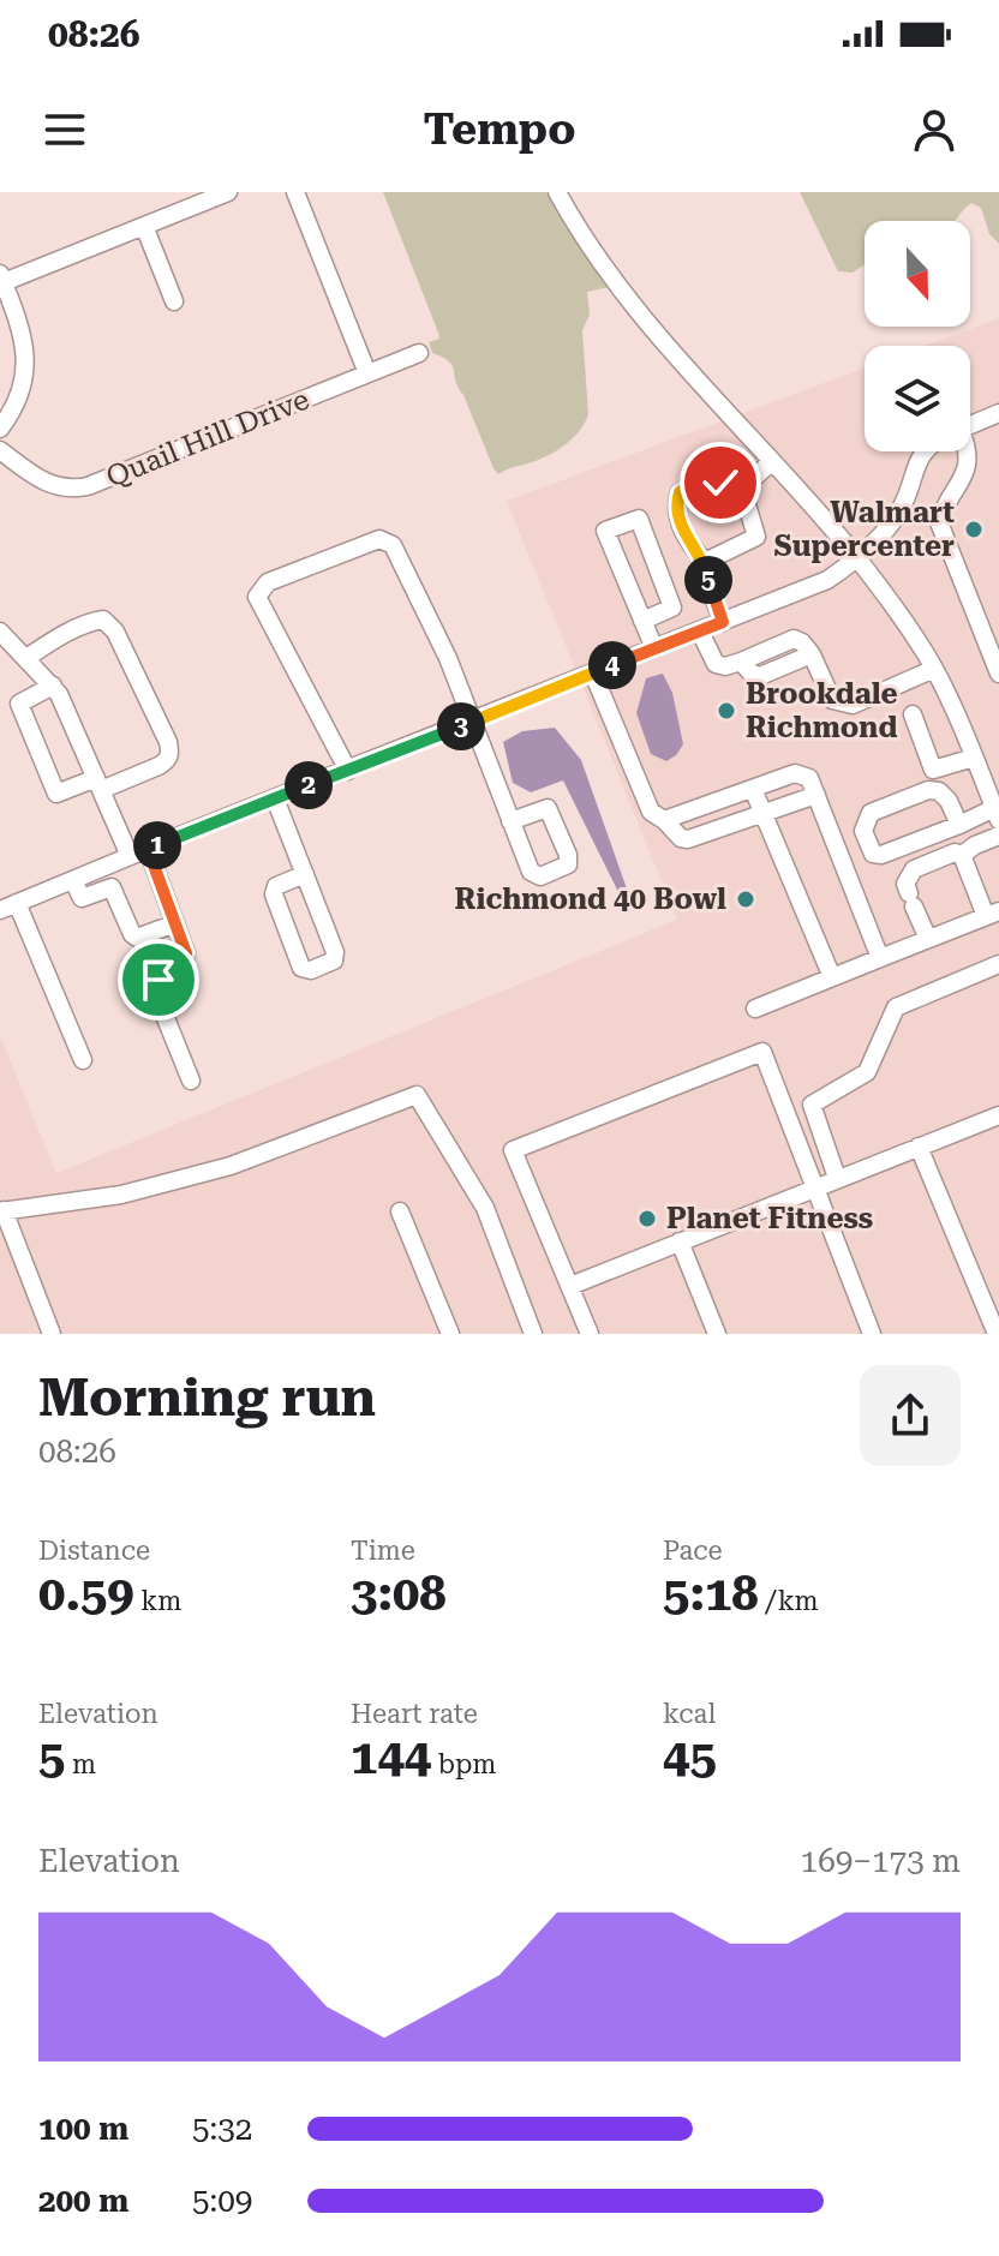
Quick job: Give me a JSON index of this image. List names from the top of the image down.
{
  "streets": {
    "street": ["Quail Hill Drive"]
  },
  "places": [
    "Walmart Supercenter",
    "Brookdale Richmond",
    "Richmond 40 Bowl",
    "Planet Fitness"
  ],
  "north": "bottom",
  "page": {
    "status": "08:26",
    "header": "Tempo",
    "pins": [
      "5",
      "4",
      "3",
      "2",
      "1"
    ],
    "heading": ["Morning run", "08:26"],
    "stats": [
      ["Distance", "0.59 km"],
      ["Time", "3:08"],
      ["Pace", "5:18 /km"],
      ["Elevation", "5 m"],
      ["Heart rate", "144 bpm"],
      ["kcal", "45"]
    ],
    "chart": ["Elevation", "169–173 m"],
    "list": [
      {
        "name": "100 m",
        "note": "5:32"
      },
      {
        "name": "200 m",
        "note": "5:09"
      }
    ]
  }
}
